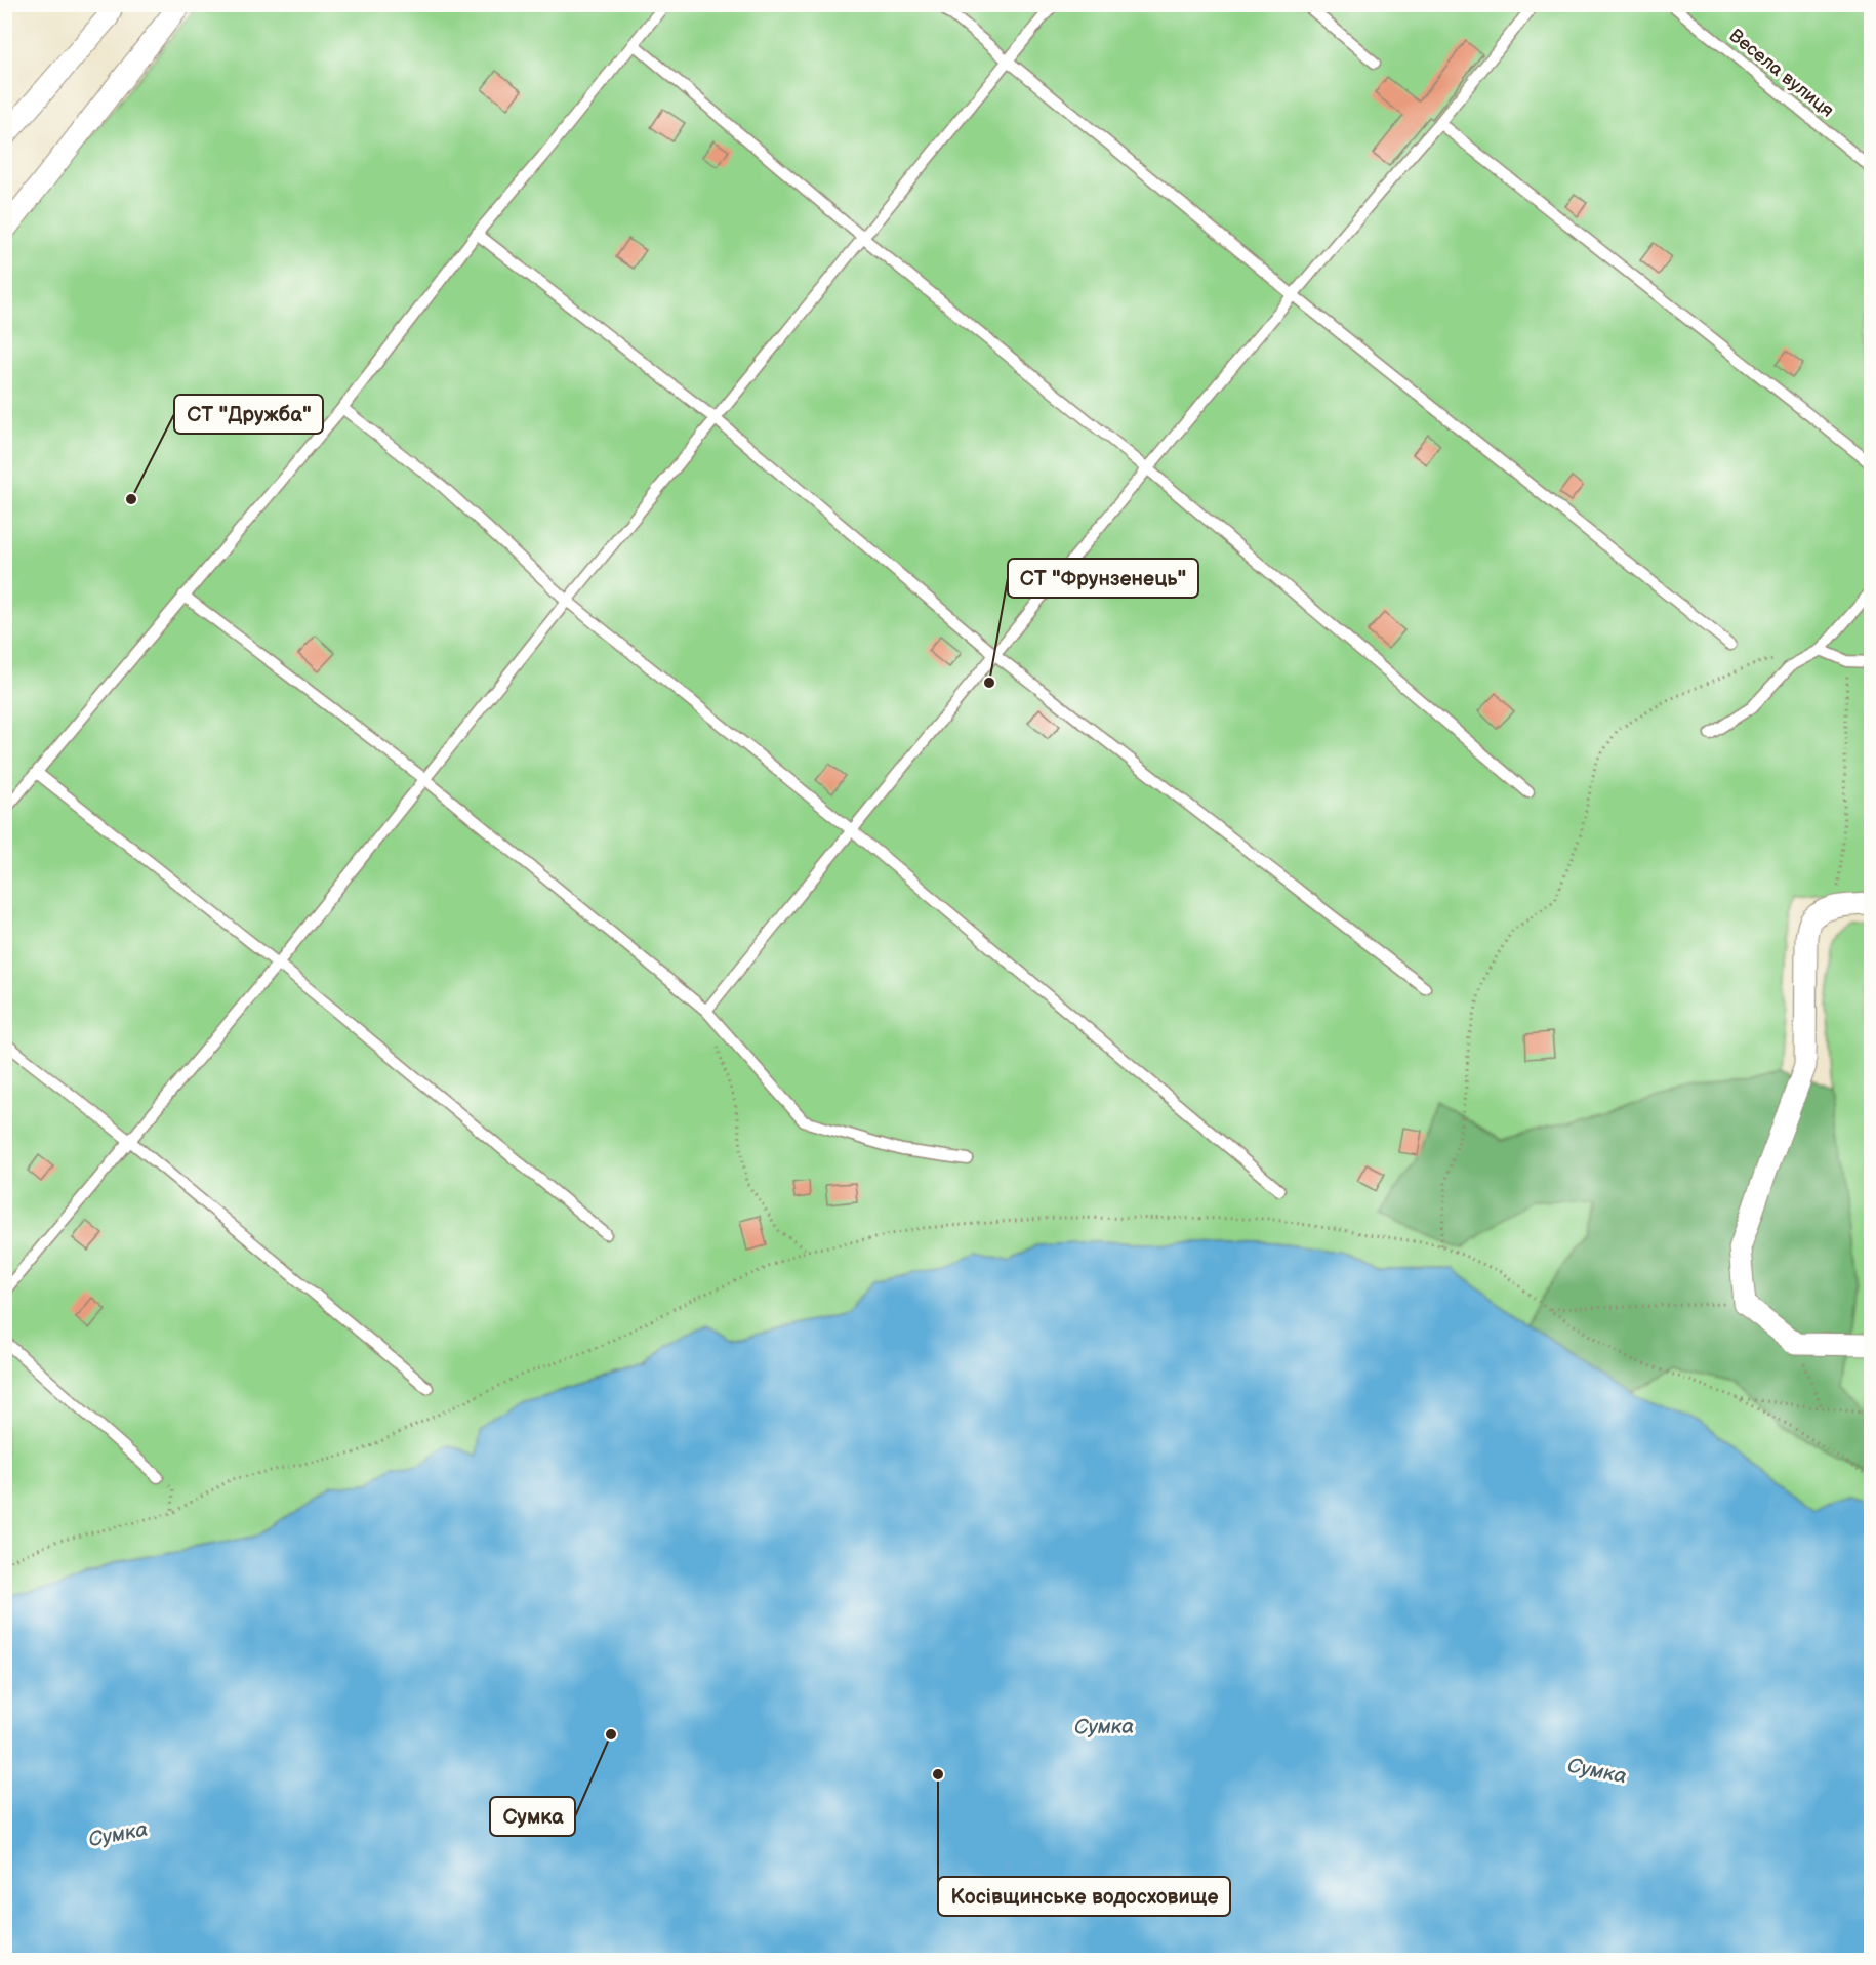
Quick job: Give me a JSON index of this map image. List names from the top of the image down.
{
  "streets": {
    "lane": ["Весела вулиця"]
  },
  "water": ["Сумка"],
  "places": [
    "СТ \"Дружба\"",
    "СТ \"Фрунзенець\"",
    "Сумка",
    "Косівщинське водосховище"
  ]
}
